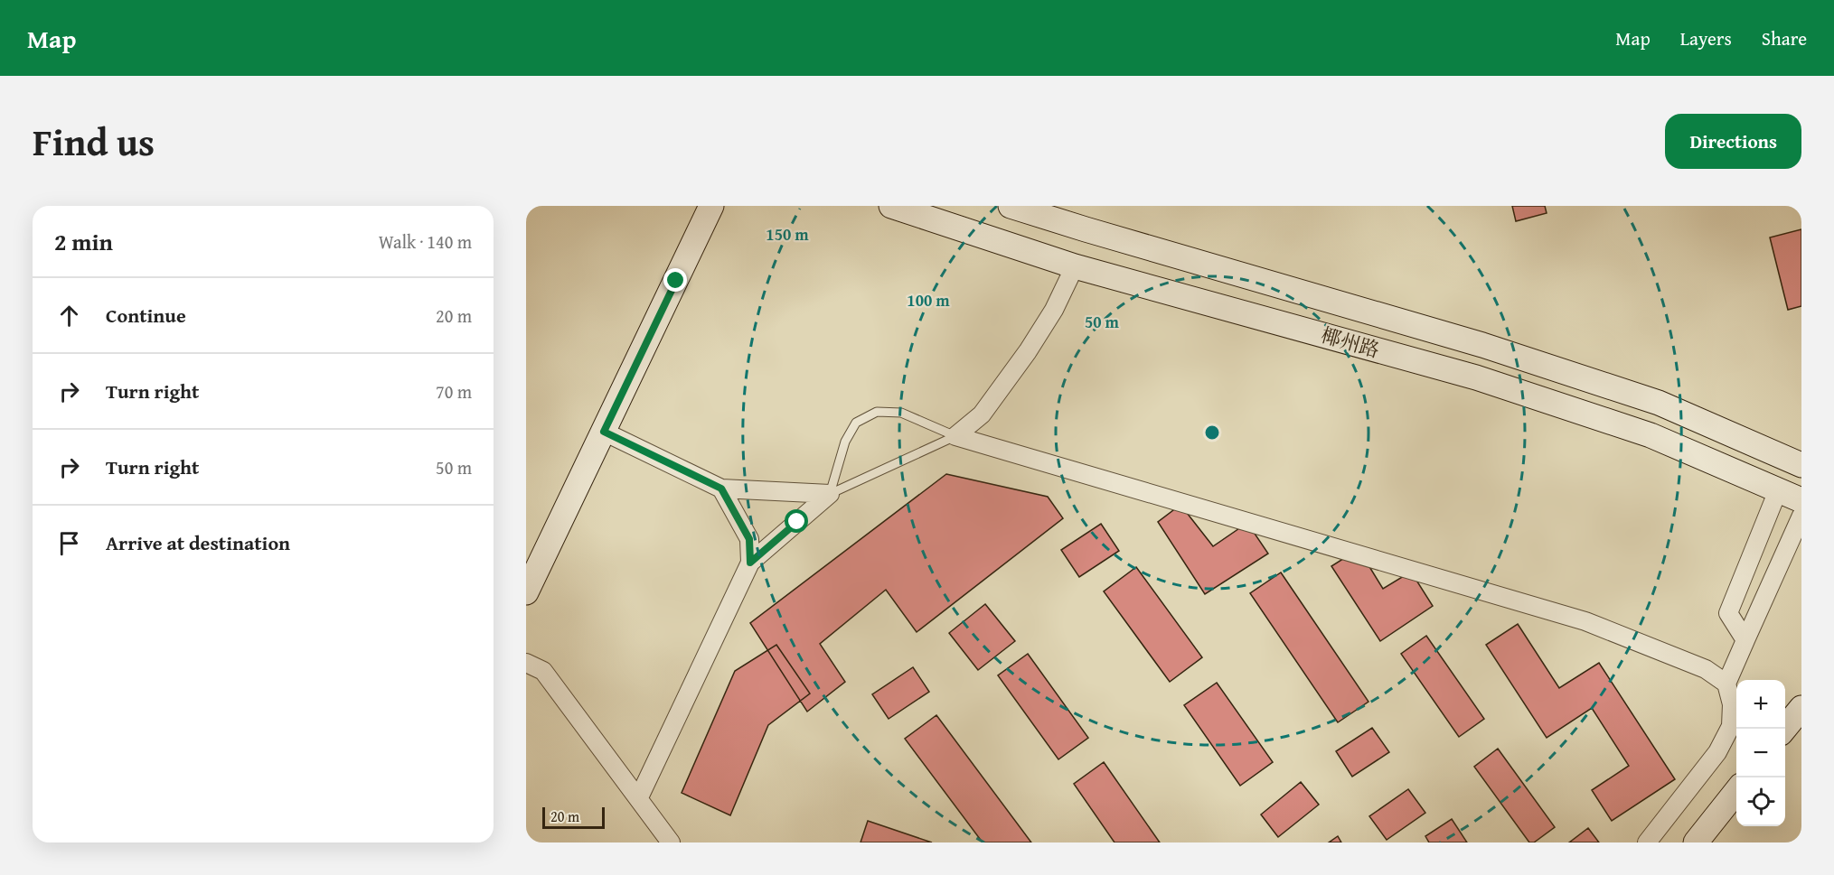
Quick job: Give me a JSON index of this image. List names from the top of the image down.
{
  "streets": {
    "main road": ["椰州路"]
  },
  "scale_bar": "20 m",
  "page": {
    "header": "Map",
    "nav": ["Map", "Layers", "Share"],
    "title": "Find us",
    "buttons": "Directions",
    "heading": ["2 min", "Walk · 140 m"],
    "list": [
      ["Continue", "20 m"],
      ["Turn right", "70 m"],
      ["Turn right", "50 m"],
      "Arrive at destination"
    ],
    "map_buttons": ["+", "−"],
    "scale": "20 m"
  },
  "rings": ["150 m", "100 m", "50 m"]
}
